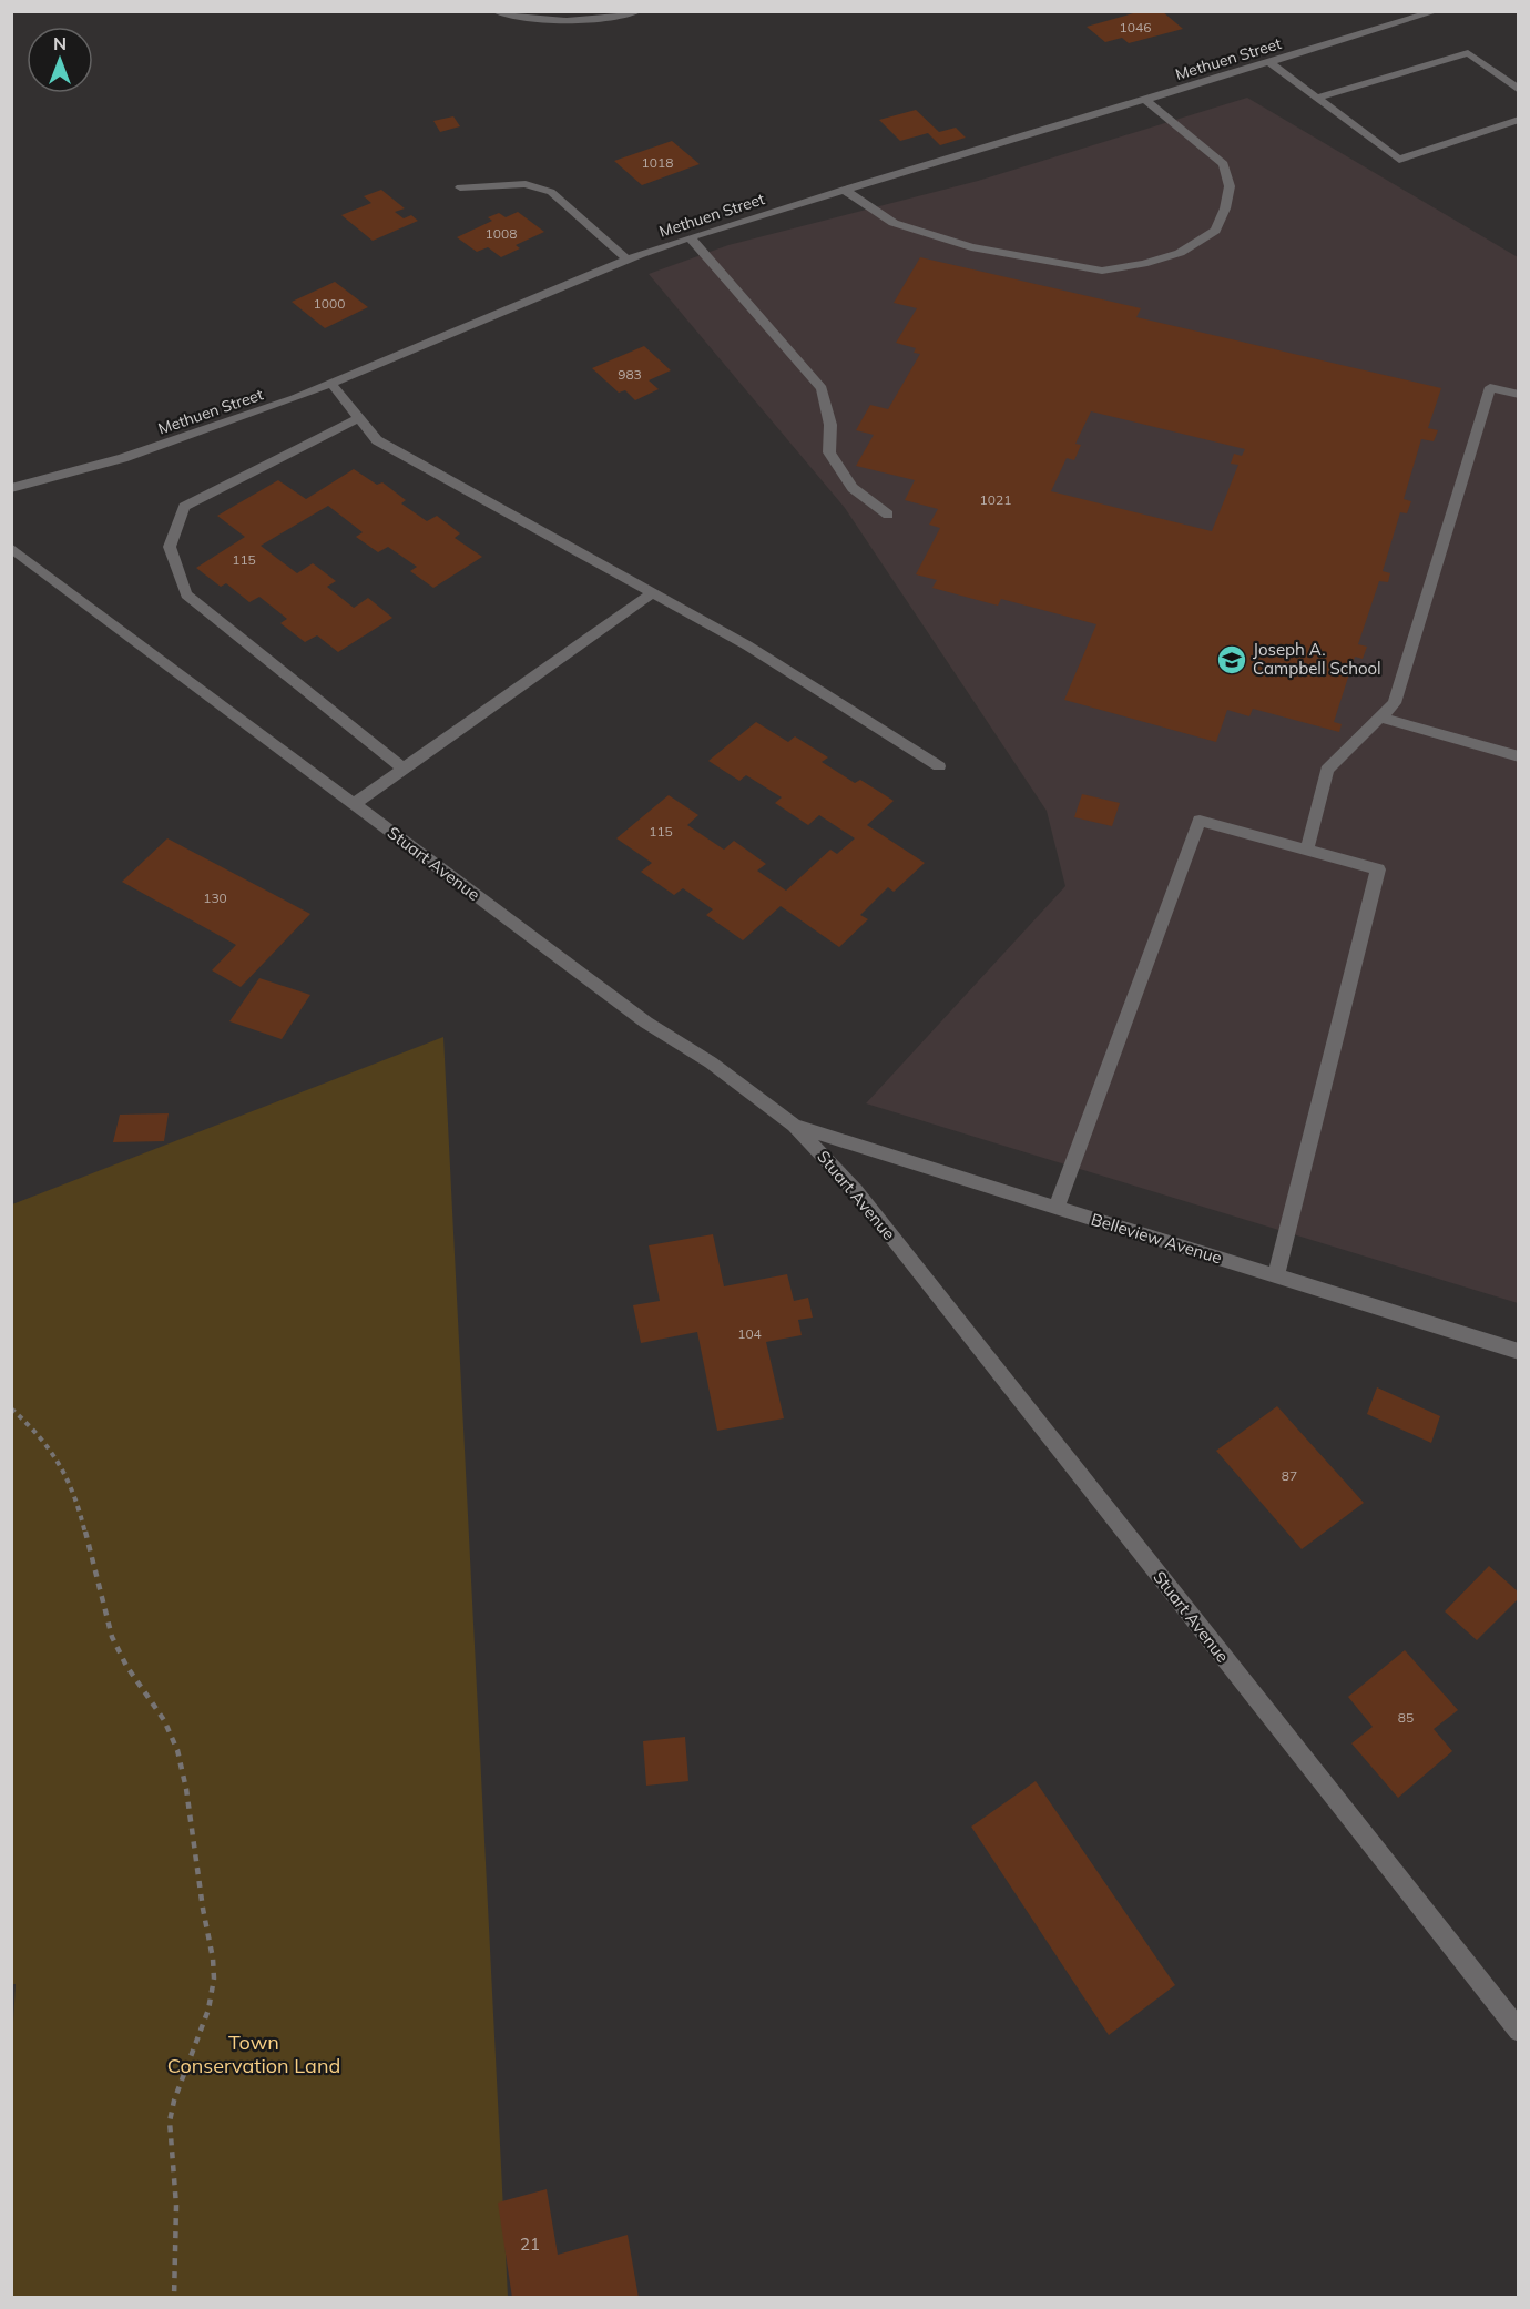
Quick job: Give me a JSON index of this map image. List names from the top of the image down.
{
  "streets": {
    "street": ["Methuen Street", "Stuart Avenue", "Belleview Avenue"]
  },
  "crossings": [
    ["Stuart Avenue", "Belleview Avenue"]
  ],
  "parks": ["Town Conservation Land"],
  "places": {
    "school or university": ["Joseph A. Campbell School"]
  },
  "house_numbers": [
    "1046",
    "1018",
    "1008",
    "1000",
    "983",
    "1021",
    "115",
    "115",
    "130",
    "104",
    "87",
    "85",
    "21"
  ],
  "north": "top"
}
